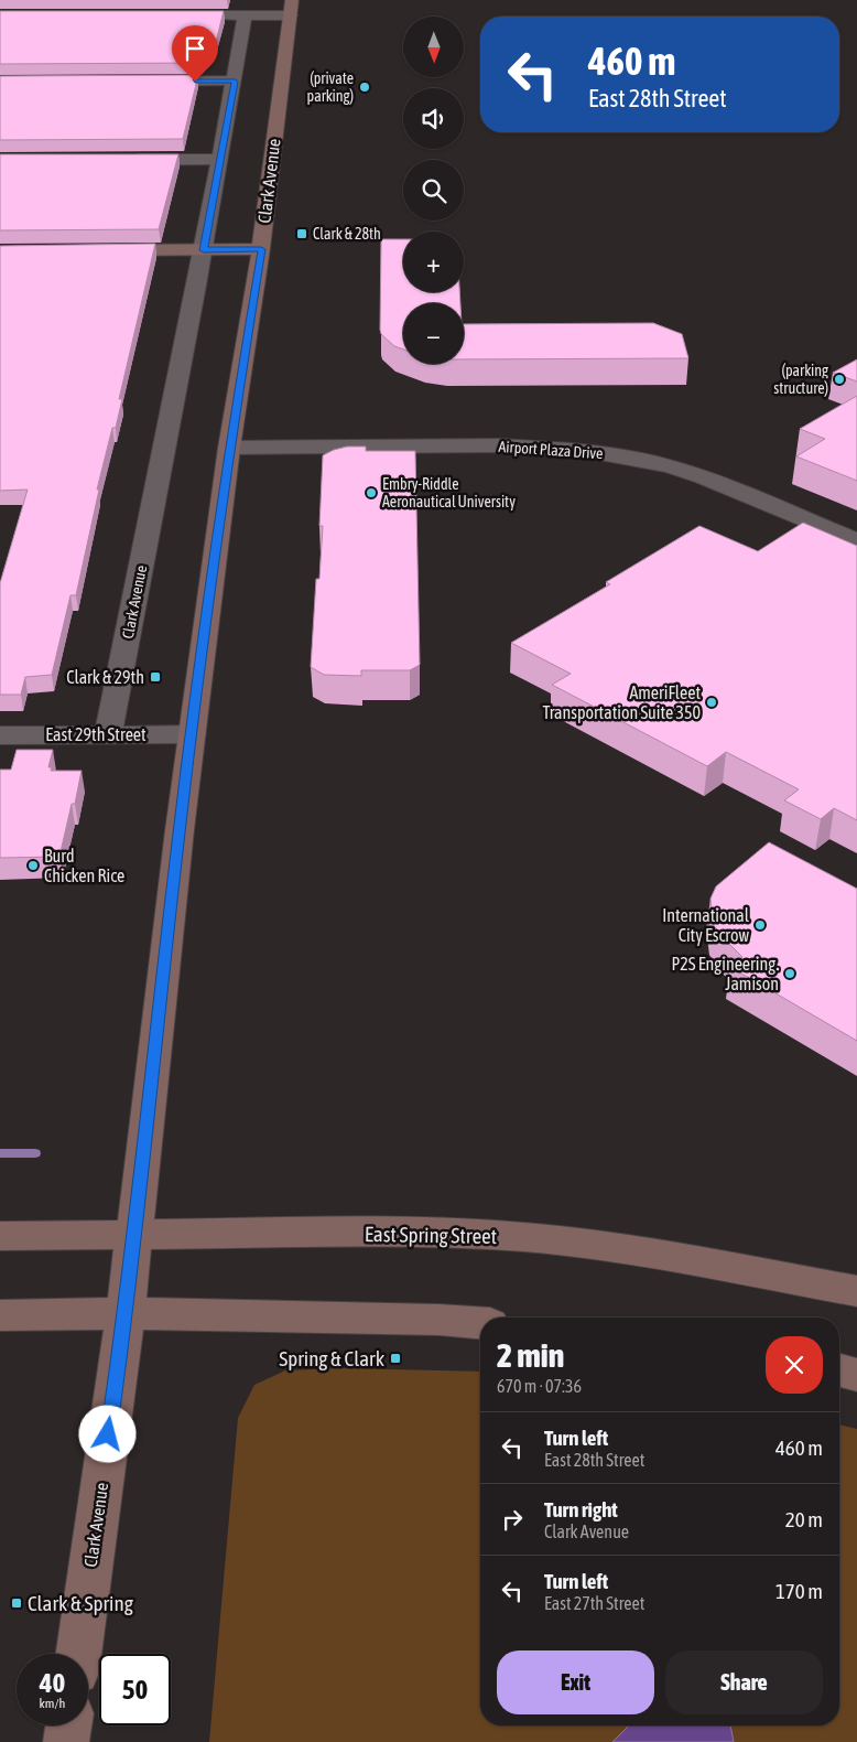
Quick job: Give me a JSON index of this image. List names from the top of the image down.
{
  "streets": {
    "main road": ["Clark Avenue", "East Spring Street"],
    "street": ["Airport Plaza Drive", "East 29th Street"]
  },
  "crossings": [
    ["Clark Avenue", "Airport Plaza Drive"],
    ["Clark Avenue", "East 29th Street"],
    ["Clark Avenue", "East Spring Street"]
  ],
  "places": {
    "other": [
      "(private parking)",
      "(parking structure)",
      "Embry-Riddle Aeronautical University",
      "AmeriFleet Transportation Suite 350",
      "Burd Chicken Rice",
      "International City Escrow",
      "P2S Engineering. Jamison"
    ],
    "transit": [
      "Clark & 28th",
      "Clark & 29th",
      "Spring & Clark",
      "Clark & Spring"
    ]
  },
  "north": "bottom",
  "page": {
    "map_buttons": ["+", "−"],
    "turn": ["460 m", "East 28th Street"],
    "heading": ["2 min", "670 m · 07:36"],
    "list": [
      {
        "name": "Turn left",
        "note": "East 28th Street",
        "value": "460 m"
      },
      {
        "name": "Turn right",
        "note": "Clark Avenue",
        "value": "20 m"
      },
      {
        "name": "Turn left",
        "note": "East 27th Street",
        "value": "170 m"
      }
    ],
    "buttons": ["Exit", "Share"],
    "speed": "40 km/h",
    "limit": "50"
  }
}
